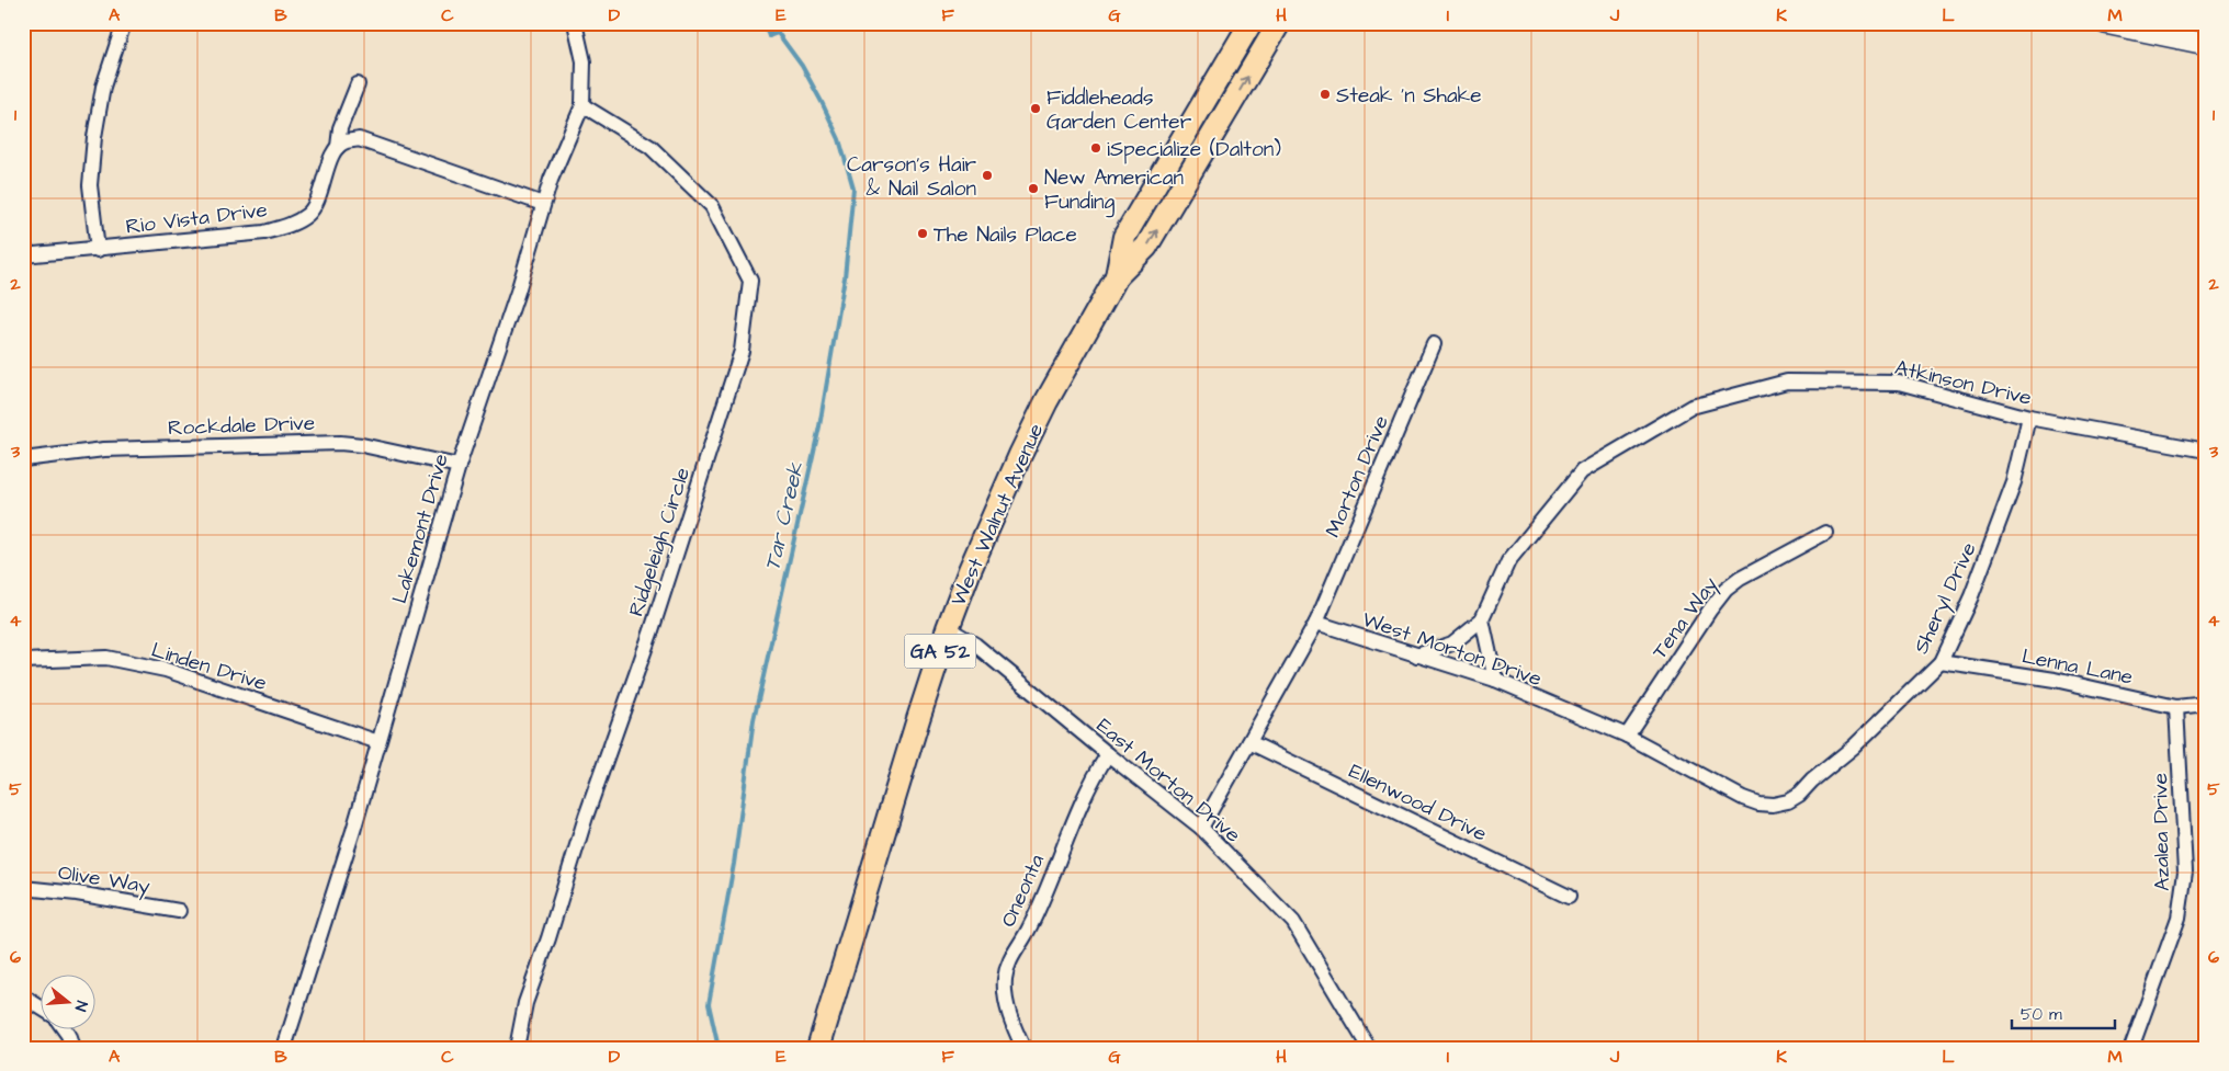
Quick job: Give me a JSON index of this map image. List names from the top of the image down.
{
  "streets": {
    "main road": ["West Walnut Avenue", "GA 52"],
    "street": [
      "Rio Vista Drive",
      "Atkinson Drive",
      "Rockdale Drive",
      "Morton Drive",
      "Lakemont Drive",
      "Ridgeleigh Circle",
      "Sheryl Drive",
      "Tena Way",
      "West Morton Drive",
      "Linden Drive",
      "Lenna Lane",
      "East Morton Drive",
      "Ellenwood Drive",
      "Azalea Drive",
      "Olive Way",
      "Oneonta"
    ]
  },
  "crossings": [
    ["Atkinson Drive", "Sheryl Drive"],
    ["Atkinson Drive", "West Morton Drive"],
    ["Rockdale Drive", "Lakemont Drive"],
    ["Morton Drive", "West Morton Drive"],
    ["West Walnut Avenue", "East Morton Drive"],
    ["Lakemont Drive", "Ridgeleigh Circle"],
    ["Lakemont Drive", "Linden Drive"],
    ["Sheryl Drive", "West Morton Drive"],
    ["Sheryl Drive", "Lenna Lane"],
    ["Tena Way", "West Morton Drive"],
    ["Lenna Lane", "Azalea Drive"],
    ["East Morton Drive", "Oneonta"]
  ],
  "water": ["Tar Creek"],
  "places": [
    "Steak 'n Shake",
    "Fiddleheads Garden Center",
    "iSpecialize (Dalton)",
    "Carson's Hair & Nail Salon",
    "New American Funding",
    "The Nails Place"
  ],
  "scale_bar": "50 m",
  "north": "right",
  "grid": {
    "columns": [
      "A",
      "B",
      "C",
      "D",
      "E",
      "F",
      "G",
      "H",
      "I",
      "J",
      "K",
      "L",
      "M"
    ],
    "rows": [
      "1",
      "2",
      "3",
      "4",
      "5",
      "6"
    ]
  }
}
